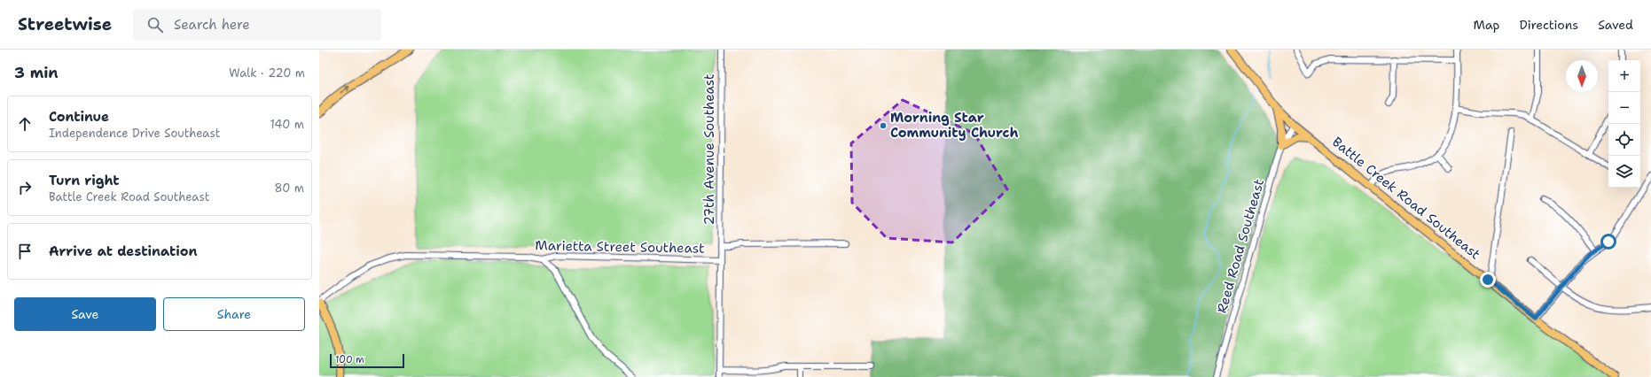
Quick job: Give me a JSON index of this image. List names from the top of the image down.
{
  "streets": {
    "main road": ["Battle Creek Road Southeast"],
    "street": ["27th Avenue Southeast", "Reed Road Southeast", "Marietta Street Southeast"]
  },
  "crossings": [
    ["27th Avenue Southeast", "Marietta Street Southeast"],
    ["Battle Creek Road Southeast", "Reed Road Southeast"]
  ],
  "places": ["Morning Star Community Church"],
  "scale_bar": "100 m",
  "north": "bottom",
  "page": {
    "header": "Streetwise",
    "search": "Search here",
    "nav": ["Map", "Directions", "Saved"],
    "heading": ["3 min", "Walk · 220 m"],
    "map_buttons": ["+", "−"],
    "list": [
      ["Continue", "Independence Drive Southeast", "140 m"],
      ["Turn right", "Battle Creek Road Southeast", "80 m"],
      "Arrive at destination"
    ],
    "buttons": ["Save", "Share"],
    "scale": "100 m"
  }
}
